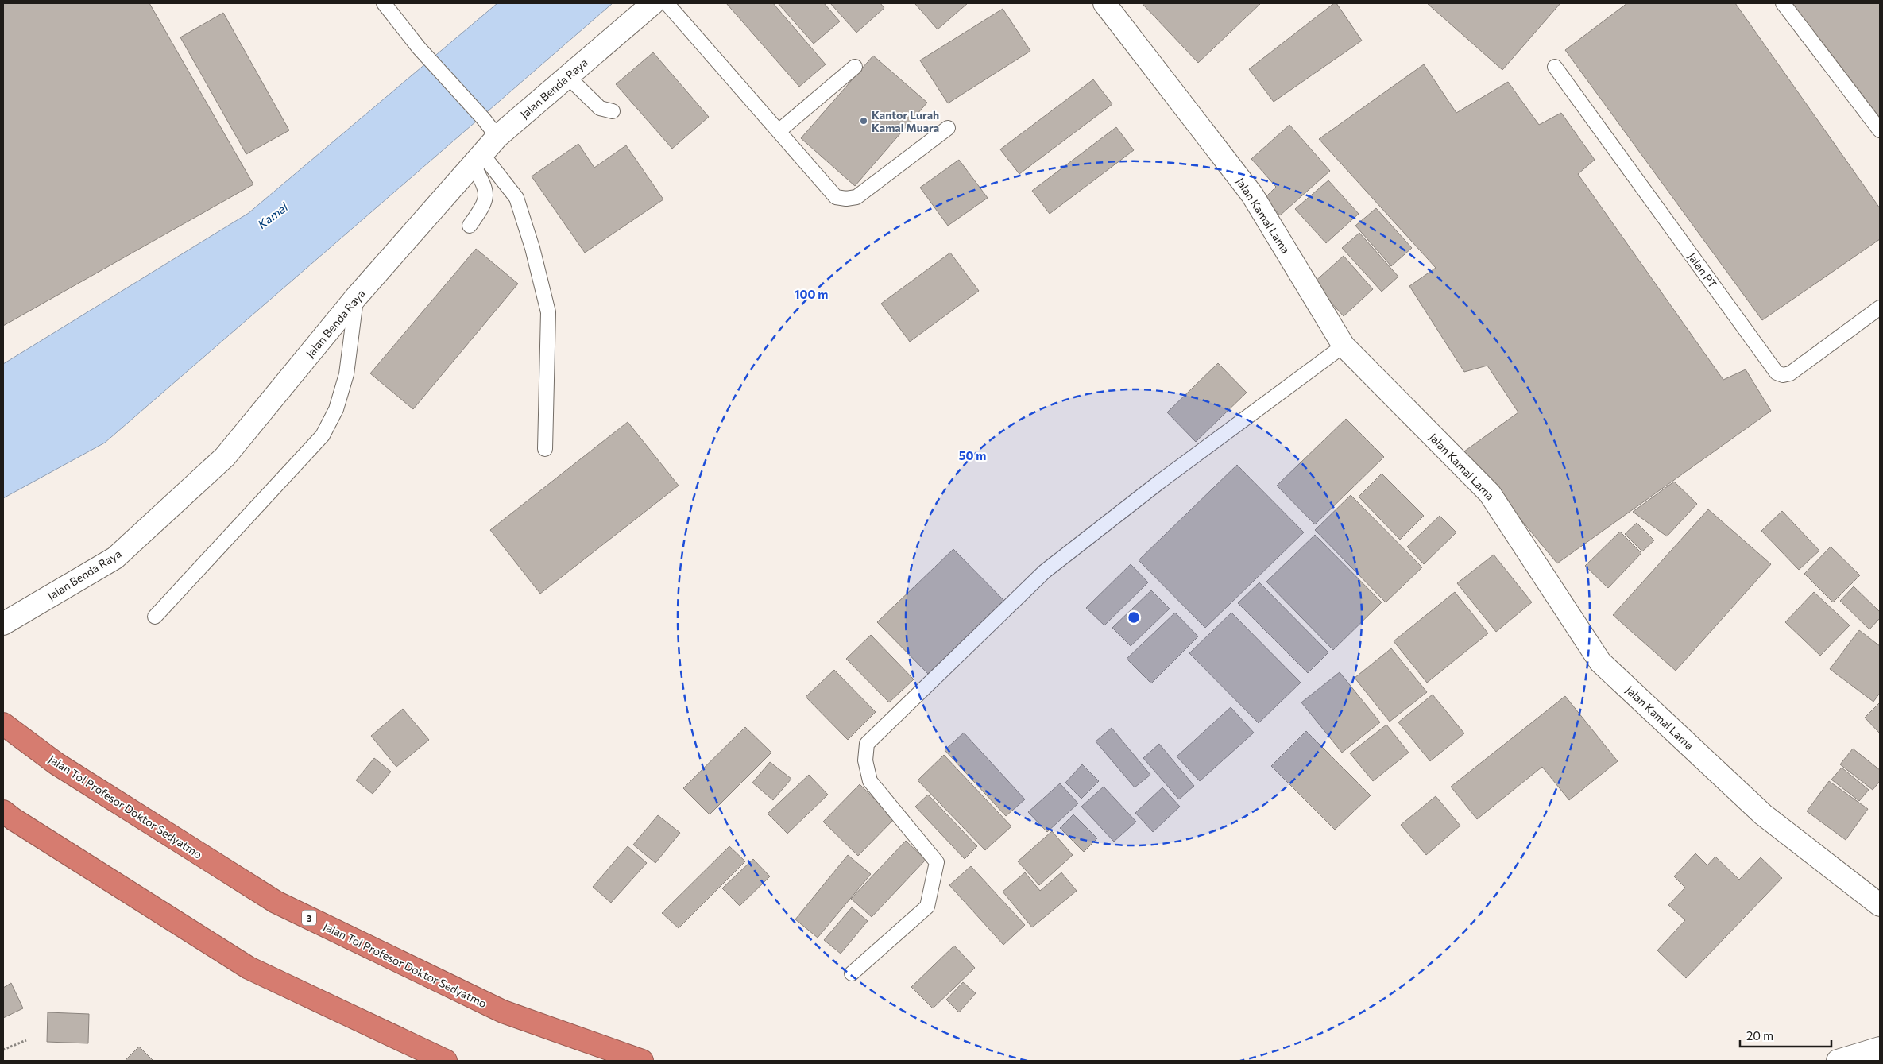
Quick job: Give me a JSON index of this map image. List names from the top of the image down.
{
  "streets": {
    "highway": ["Jalan Tol Profesor Doktor Sedyatmo", "3"],
    "street": ["Jalan Benda Raya", "Jalan Kamal Lama"],
    "lane": ["Jalan PT"]
  },
  "water": ["Kamal"],
  "places": ["Kantor Lurah Kamal Muara"],
  "scale_bar": "20 m",
  "rings": ["100 m", "50 m"]
}
